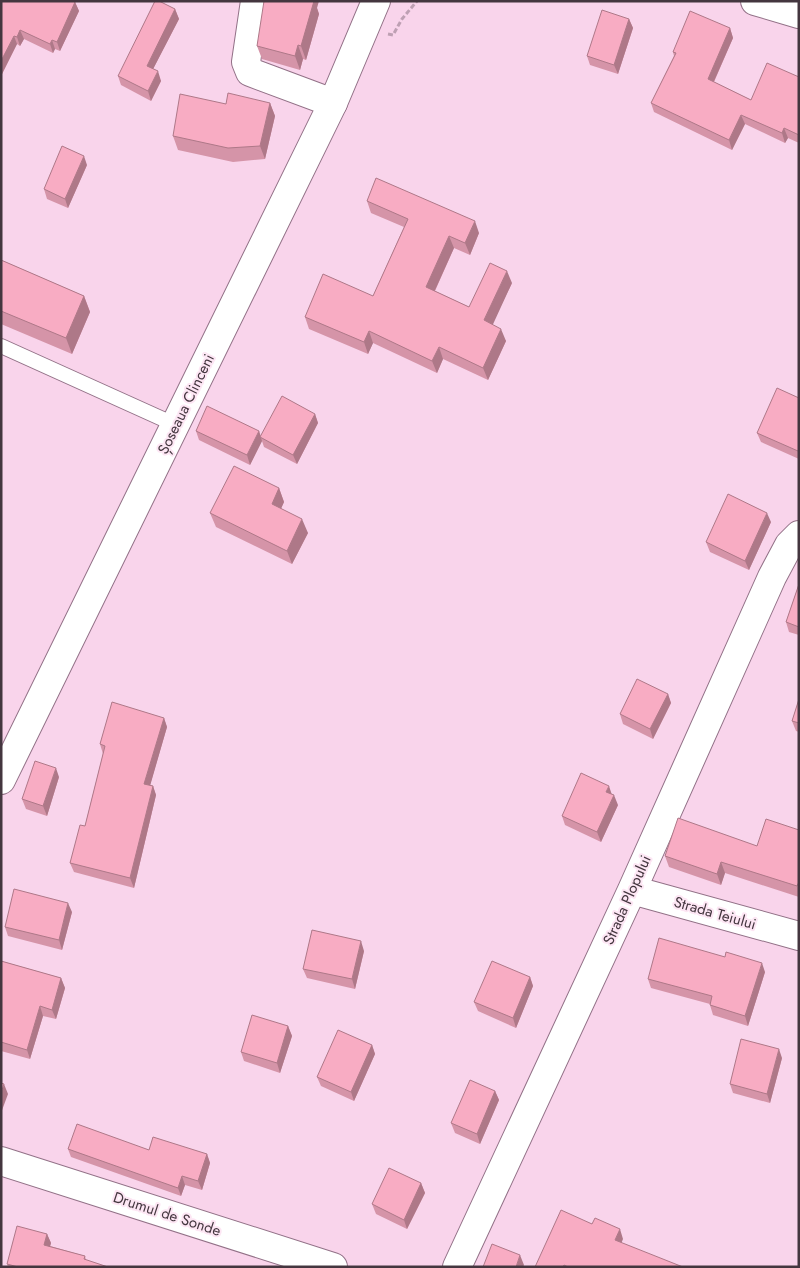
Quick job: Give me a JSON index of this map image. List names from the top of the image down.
{
  "streets": {
    "main road": [
      "Șoseaua Clinceni",
      "Strada Plopului",
      "Strada Teiului",
      "Drumul de Sonde"
    ]
  },
  "crossings": [
    ["Strada Plopului", "Strada Teiului"]
  ]
}
